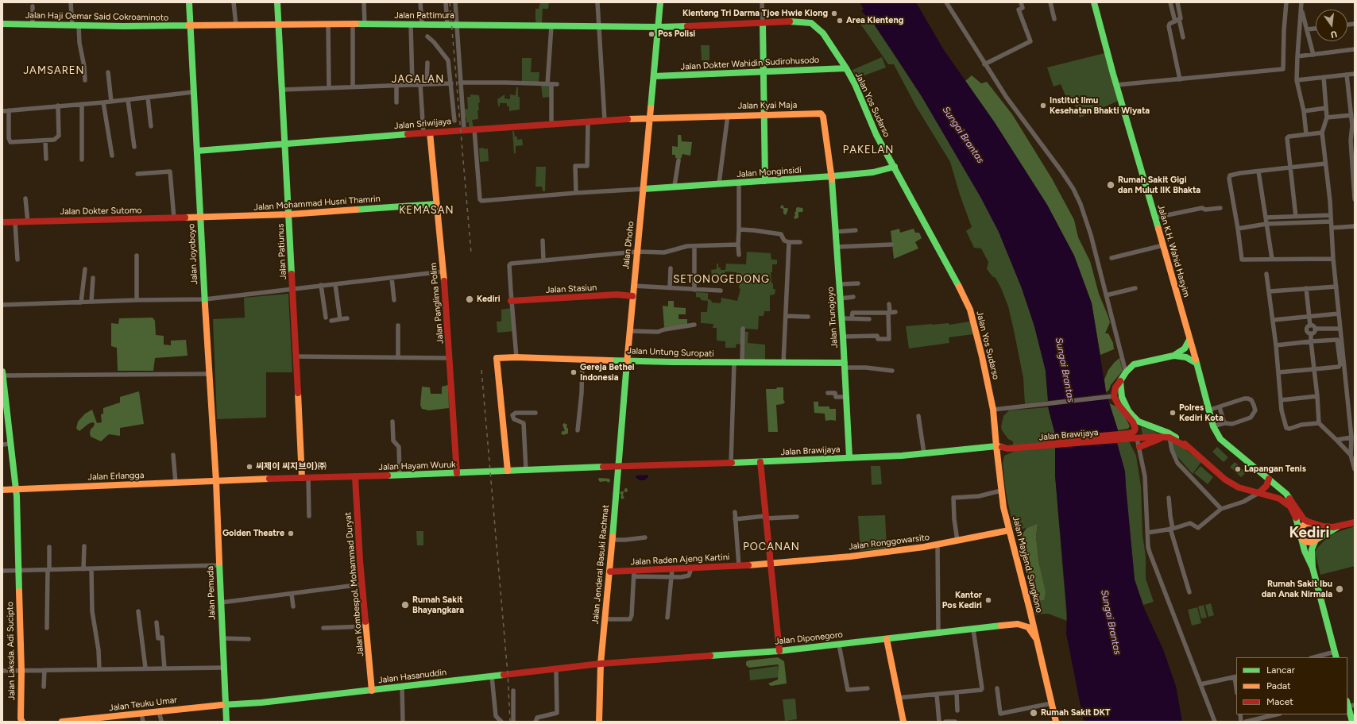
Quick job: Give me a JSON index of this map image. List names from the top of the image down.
{
  "streets": {
    "main road": [
      "Jalan Pattimura",
      "Jalan Haji Oemar Said Cokroaminoto",
      "Jalan Dokter Wahidin Sudirohusodo",
      "Jalan Yos Sudarso",
      "Jalan Kyai Maja",
      "Jalan Sriwijaya",
      "Jalan Monginsidi",
      "Jalan Mohammad Husni Thamrin",
      "Jalan Dokter Sutomo",
      "Jalan Dhoho",
      "Jalan K.H. Wahid Hasyim",
      "Jalan Patiunus",
      "Jalan Joyoboyo",
      "Jalan Stasiun",
      "Jalan Panglima Polim",
      "Jalan Trunojoyo",
      "Jalan Untung Suropati",
      "Jalan Brawijaya",
      "Jalan Hayam Wuruk",
      "Jalan Erlangga",
      "Jalan Ronggowarsito",
      "Jalan Raden Ajeng Kartini",
      "Jalan Jenderal Basuki Rachmat",
      "Jalan Mayjend. Sungkono",
      "Jalan Kombespol. Mohammad Duryat",
      "Jalan Pemuda",
      "Jalan Diponegoro",
      "Jalan Laksda. Adi Sucipto",
      "Jalan Hasanuddin",
      "Jalan Teuku Umar"
    ]
  },
  "crossings": [
    ["Jalan Pattimura", "Jalan Haji Oemar Said Cokroaminoto"],
    ["Jalan Pattimura", "Jalan Yos Sudarso"],
    ["Jalan Pattimura", "Jalan Dhoho"],
    ["Jalan Pattimura", "Jalan Patiunus"],
    ["Jalan Pattimura", "Jalan Joyoboyo"],
    ["Jalan Haji Oemar Said Cokroaminoto", "Jalan Joyoboyo"],
    ["Jalan Dokter Wahidin Sudirohusodo", "Jalan Yos Sudarso"],
    ["Jalan Dokter Wahidin Sudirohusodo", "Jalan Dhoho"],
    ["Jalan Yos Sudarso", "Jalan Monginsidi"],
    ["Jalan Yos Sudarso", "Jalan Dhoho"],
    ["Jalan Yos Sudarso", "Jalan Mayjend. Sungkono"],
    ["Jalan Kyai Maja", "Jalan Sriwijaya"],
    ["Jalan Kyai Maja", "Jalan Monginsidi"],
    ["Jalan Kyai Maja", "Jalan Dhoho"],
    ["Jalan Kyai Maja", "Jalan Trunojoyo"],
    ["Jalan Sriwijaya", "Jalan Dhoho"],
    ["Jalan Sriwijaya", "Jalan Patiunus"],
    ["Jalan Sriwijaya", "Jalan Joyoboyo"],
    ["Jalan Sriwijaya", "Jalan Panglima Polim"],
    ["Jalan Monginsidi", "Jalan Dhoho"],
    ["Jalan Monginsidi", "Jalan Trunojoyo"],
    ["Jalan Mohammad Husni Thamrin", "Jalan Dokter Sutomo"],
    ["Jalan Mohammad Husni Thamrin", "Jalan Patiunus"],
    ["Jalan Mohammad Husni Thamrin", "Jalan Joyoboyo"],
    ["Jalan Mohammad Husni Thamrin", "Jalan Panglima Polim"],
    ["Jalan Dokter Sutomo", "Jalan Joyoboyo"],
    ["Jalan Dhoho", "Jalan Stasiun"],
    ["Jalan Dhoho", "Jalan Untung Suropati"],
    ["Jalan Dhoho", "Jalan Brawijaya"],
    ["Jalan Dhoho", "Jalan Hayam Wuruk"],
    ["Jalan Dhoho", "Jalan Jenderal Basuki Rachmat"],
    ["Jalan Patiunus", "Jalan Hayam Wuruk"],
    ["Jalan Joyoboyo", "Jalan Hayam Wuruk"],
    ["Jalan Joyoboyo", "Jalan Erlangga"],
    ["Jalan Joyoboyo", "Jalan Pemuda"],
    ["Jalan Panglima Polim", "Jalan Hayam Wuruk"],
    ["Jalan Trunojoyo", "Jalan Untung Suropati"],
    ["Jalan Trunojoyo", "Jalan Brawijaya"],
    ["Jalan Untung Suropati", "Jalan Hayam Wuruk"],
    ["Jalan Brawijaya", "Jalan Hayam Wuruk"],
    ["Jalan Brawijaya", "Jalan Jenderal Basuki Rachmat"],
    ["Jalan Brawijaya", "Jalan Mayjend. Sungkono"],
    ["Jalan Hayam Wuruk", "Jalan Erlangga"],
    ["Jalan Hayam Wuruk", "Jalan Jenderal Basuki Rachmat"],
    ["Jalan Hayam Wuruk", "Jalan Kombespol. Mohammad Duryat"],
    ["Jalan Hayam Wuruk", "Jalan Pemuda"],
    ["Jalan Erlangga", "Jalan Pemuda"],
    ["Jalan Erlangga", "Jalan Laksda. Adi Sucipto"],
    ["Jalan Ronggowarsito", "Jalan Raden Ajeng Kartini"],
    ["Jalan Ronggowarsito", "Jalan Mayjend. Sungkono"],
    ["Jalan Raden Ajeng Kartini", "Jalan Jenderal Basuki Rachmat"],
    ["Jalan Jenderal Basuki Rachmat", "Jalan Diponegoro"],
    ["Jalan Jenderal Basuki Rachmat", "Jalan Hasanuddin"],
    ["Jalan Kombespol. Mohammad Duryat", "Jalan Hasanuddin"],
    ["Jalan Pemuda", "Jalan Hasanuddin"],
    ["Jalan Pemuda", "Jalan Teuku Umar"],
    ["Jalan Diponegoro", "Jalan Hasanuddin"],
    ["Jalan Hasanuddin", "Jalan Teuku Umar"]
  ],
  "districts": [
    "JAMSAREN",
    "JAGALAN",
    "PAKELAN",
    "KEMASAN",
    "SETONOGEDONG",
    "Kediri",
    "POCANAN"
  ],
  "water": ["Sungai Brantas"],
  "places": [
    "Klenteng Tri Darma Tjoe Hwie Kiong",
    "Area Klenteng",
    "Pos Polisi",
    "Institut Ilmu Kesehatan Bhakti Wiyata",
    "Rumah Sakit Gigi dan Mulut IIK Bhakta",
    "Kediri",
    "Gereja Bethel Indonesia",
    "Polres Kediri Kota",
    "씨제이 씨지브이)㈜",
    "Lapangan Tenis",
    "Golden Theatre",
    "Rumah Sakit Ibu dan Anak Nirmala",
    "Kantor Pos Kediri",
    "Rumah Sakit Bhayangkara",
    "Rumah Sakit DKT"
  ],
  "legend": ["Lancar", "Padat", "Macet"],
  "north": "bottom"
}
